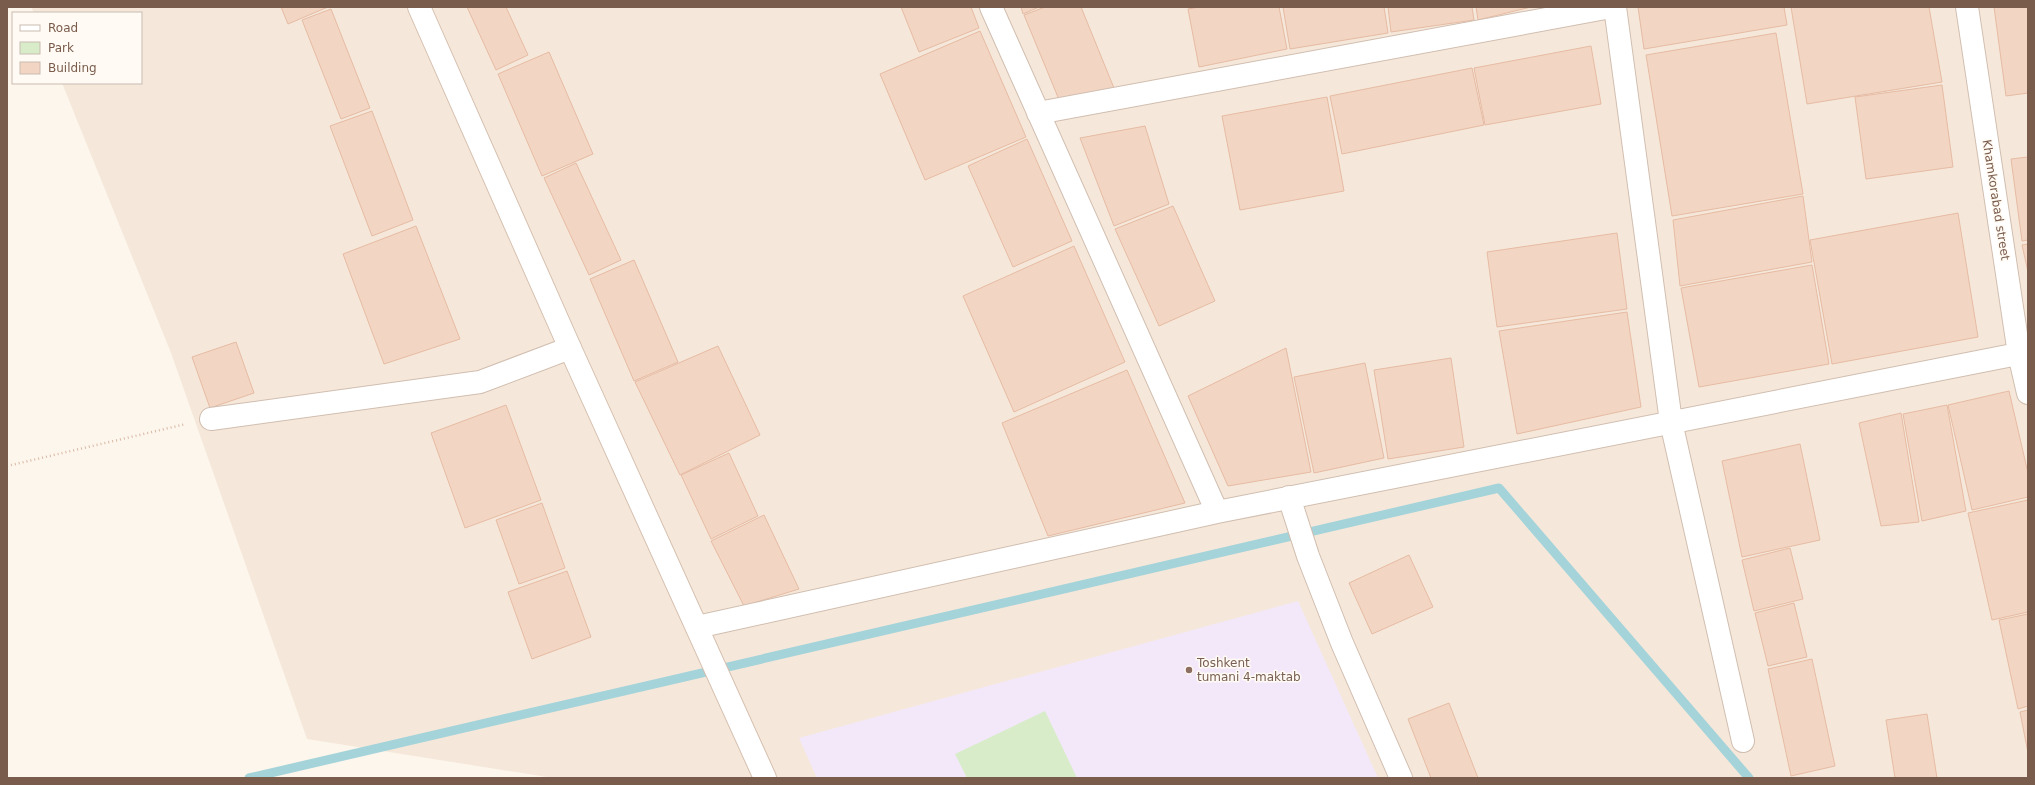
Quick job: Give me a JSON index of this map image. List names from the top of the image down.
{
  "streets": {
    "street": ["Khamkorabad street"]
  },
  "places": ["Toshkent tumani 4-maktab"],
  "legend": ["Road", "Park", "Building"]
}
